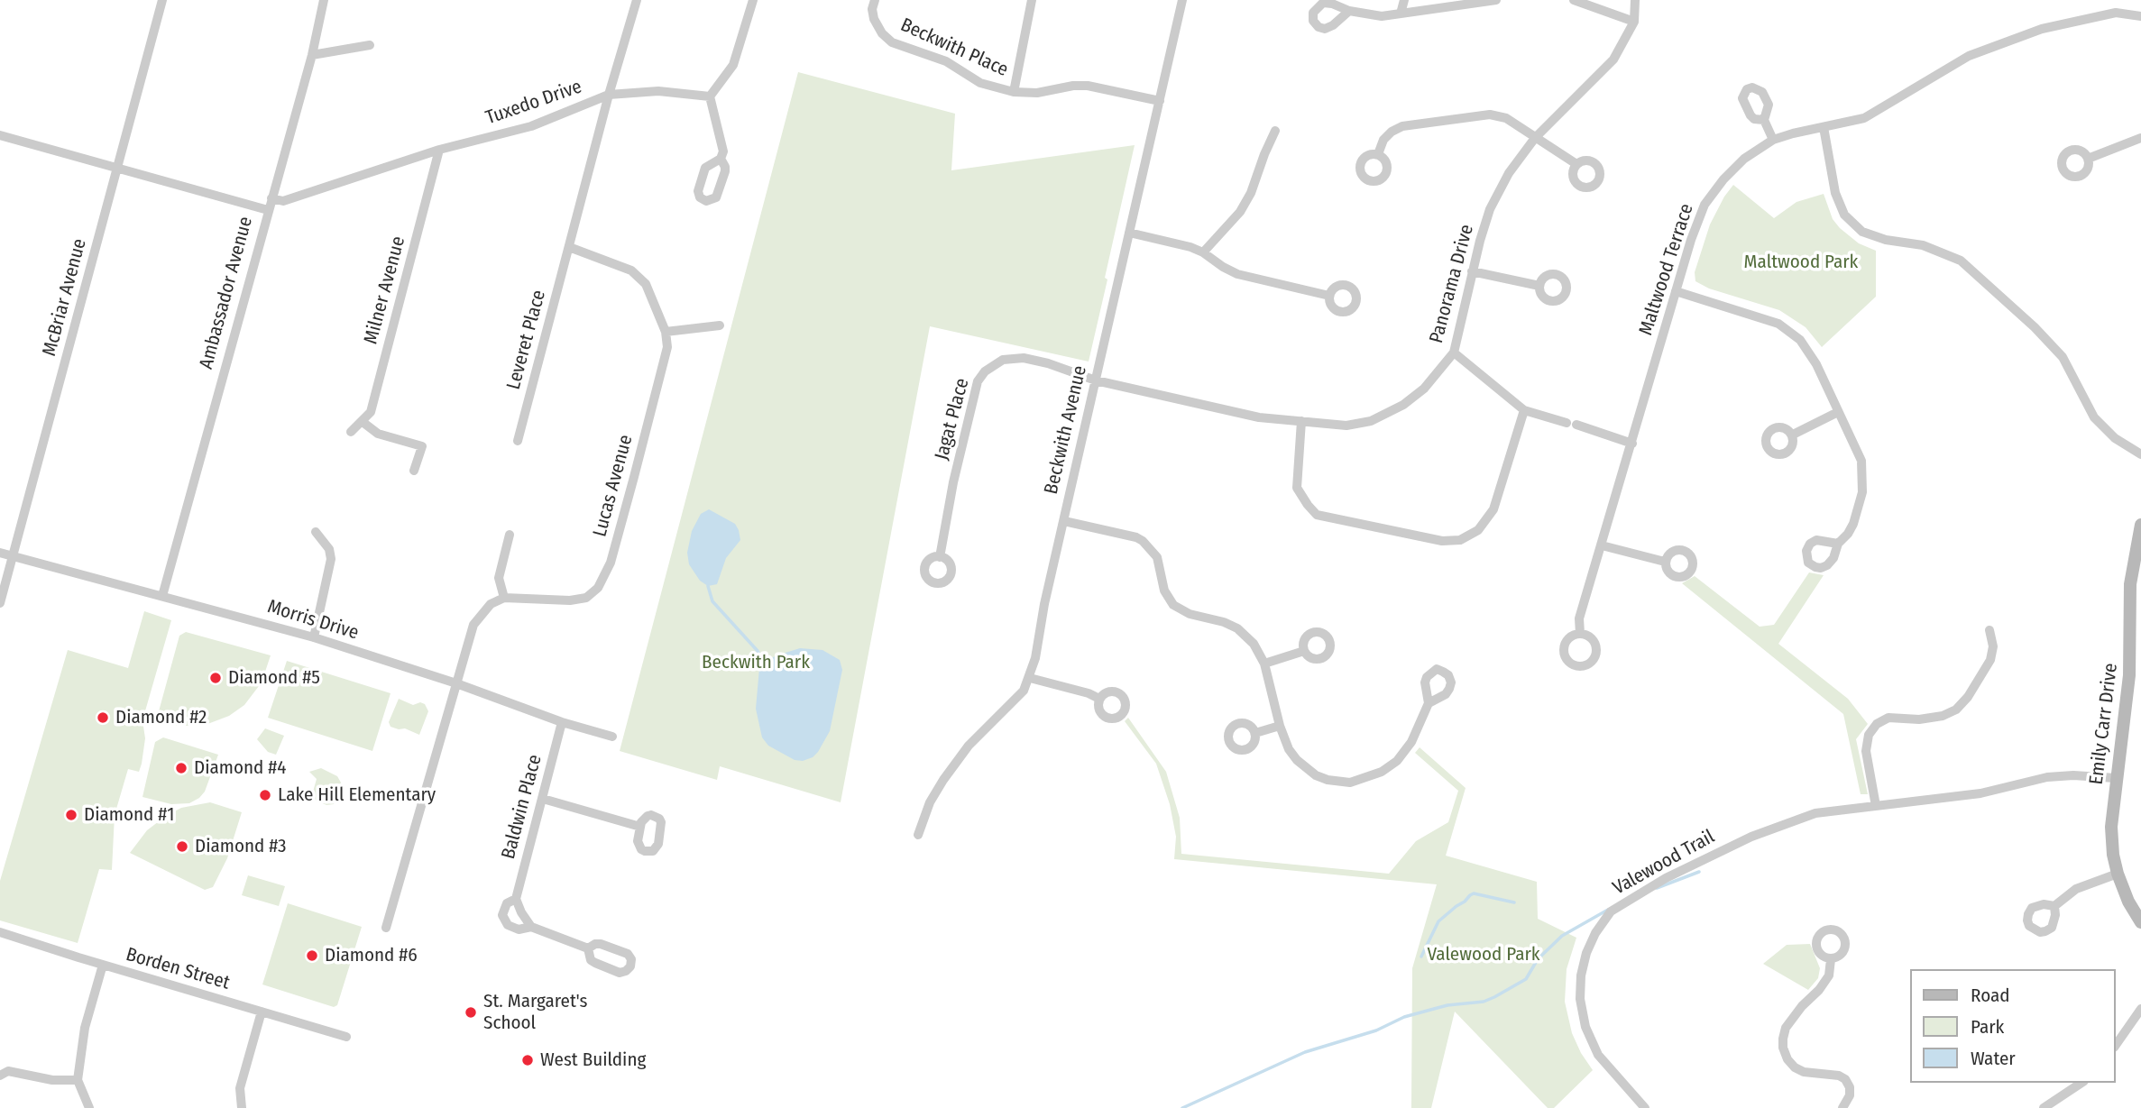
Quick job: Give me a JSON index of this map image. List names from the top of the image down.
{
  "streets": {
    "street": [
      "Beckwith Place",
      "Tuxedo Drive",
      "Maltwood Terrace",
      "Panorama Drive",
      "Milner Avenue",
      "Ambassador Avenue",
      "McBriar Avenue",
      "Leveret Place",
      "Jagat Place",
      "Beckwith Avenue",
      "Lucas Avenue",
      "Morris Drive",
      "Emily Carr Drive",
      "Baldwin Place",
      "Valewood Trail",
      "Borden Street"
    ]
  },
  "crossings": [
    ["Beckwith Place", "Beckwith Avenue"],
    ["Tuxedo Drive", "Milner Avenue"],
    ["Tuxedo Drive", "Ambassador Avenue"],
    ["Panorama Drive", "Jagat Place"],
    ["Panorama Drive", "Beckwith Avenue"],
    ["Ambassador Avenue", "Morris Drive"],
    ["McBriar Avenue", "Morris Drive"],
    ["Leveret Place", "Lucas Avenue"],
    ["Jagat Place", "Beckwith Avenue"],
    ["Morris Drive", "Baldwin Place"],
    ["Emily Carr Drive", "Valewood Trail"]
  ],
  "parks": ["Maltwood Park", "Beckwith Park", "Valewood Park"],
  "places": [
    "Diamond #5",
    "Diamond #2",
    "Diamond #4",
    "Lake Hill Elementary",
    "Diamond #1",
    "Diamond #3",
    "Diamond #6",
    "St. Margaret's School",
    "West Building"
  ],
  "legend": ["Road", "Park", "Water"]
}
